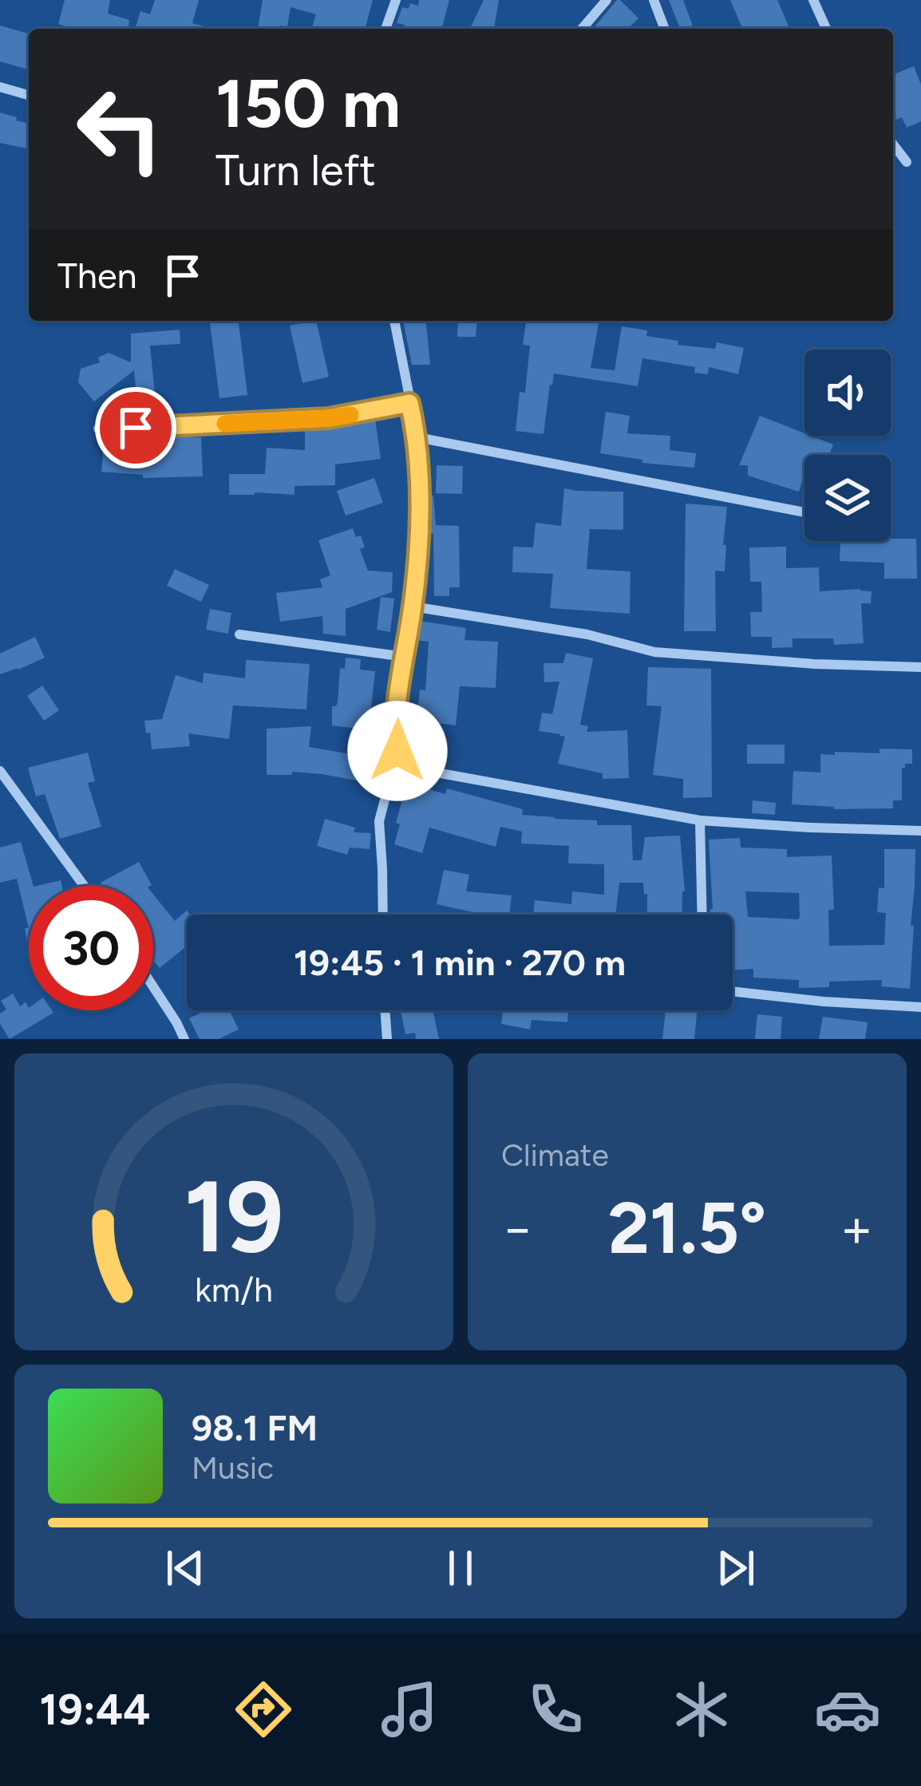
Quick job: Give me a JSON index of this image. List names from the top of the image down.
{
  "page": {
    "turn": ["150 m", "Turn left"],
    "then": "Then",
    "limit": "30",
    "trip": "19:45 · 1 min · 270 m",
    "tile": "Climate",
    "heat": ["−", "21.5°", "+"],
    "song": ["98.1 FM", "Music"],
    "tabs": "19:44",
    "gauge": ["19", "km/h"]
  }
}
